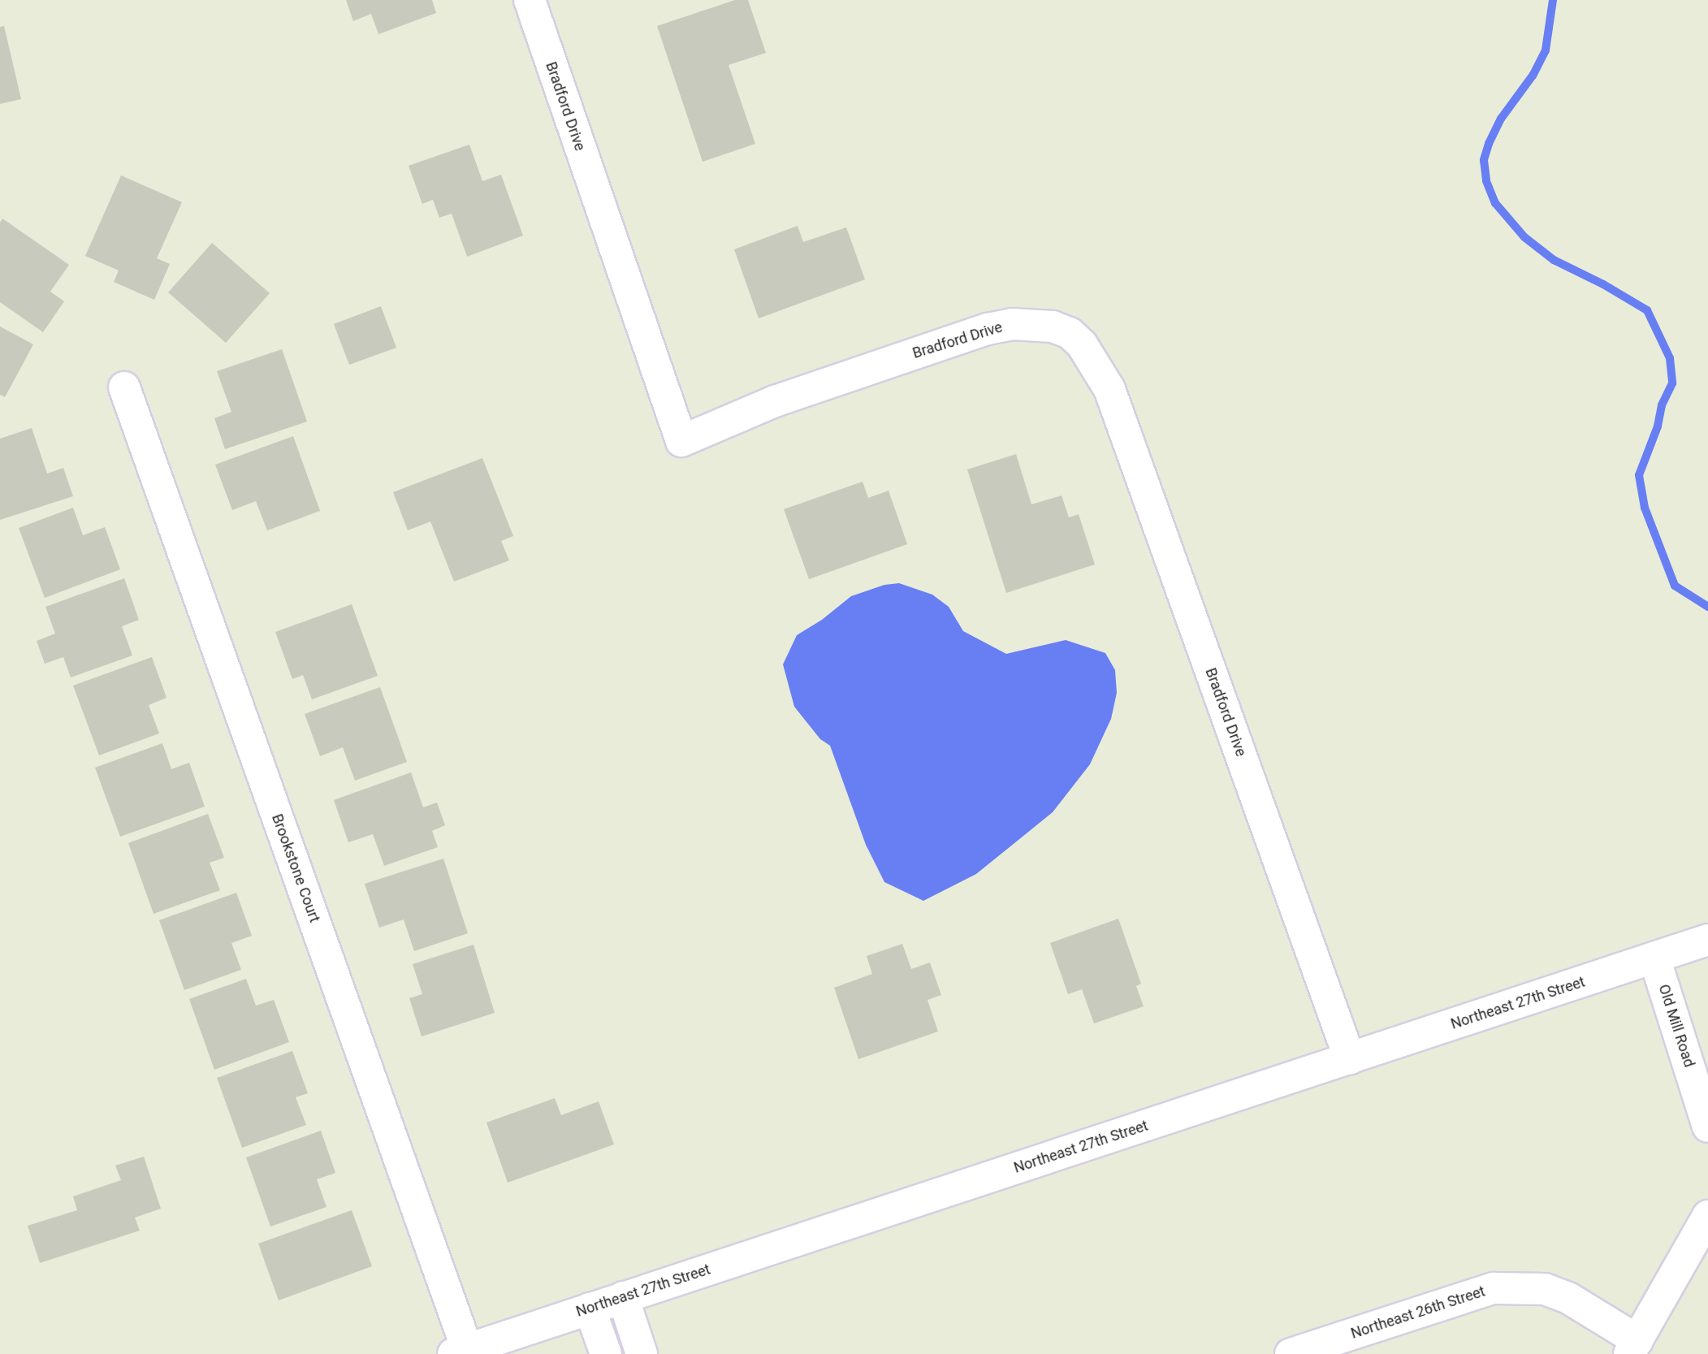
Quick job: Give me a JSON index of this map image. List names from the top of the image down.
{
  "streets": {
    "street": [
      "Bradford Drive",
      "Brookstone Court",
      "Northeast 27th Street",
      "Old Mill Road",
      "Northeast 26th Street"
    ]
  },
  "crossings": [
    ["Bradford Drive", "Northeast 27th Street"],
    ["Brookstone Court", "Northeast 27th Street"],
    ["Northeast 27th Street", "Old Mill Road"]
  ]
}
